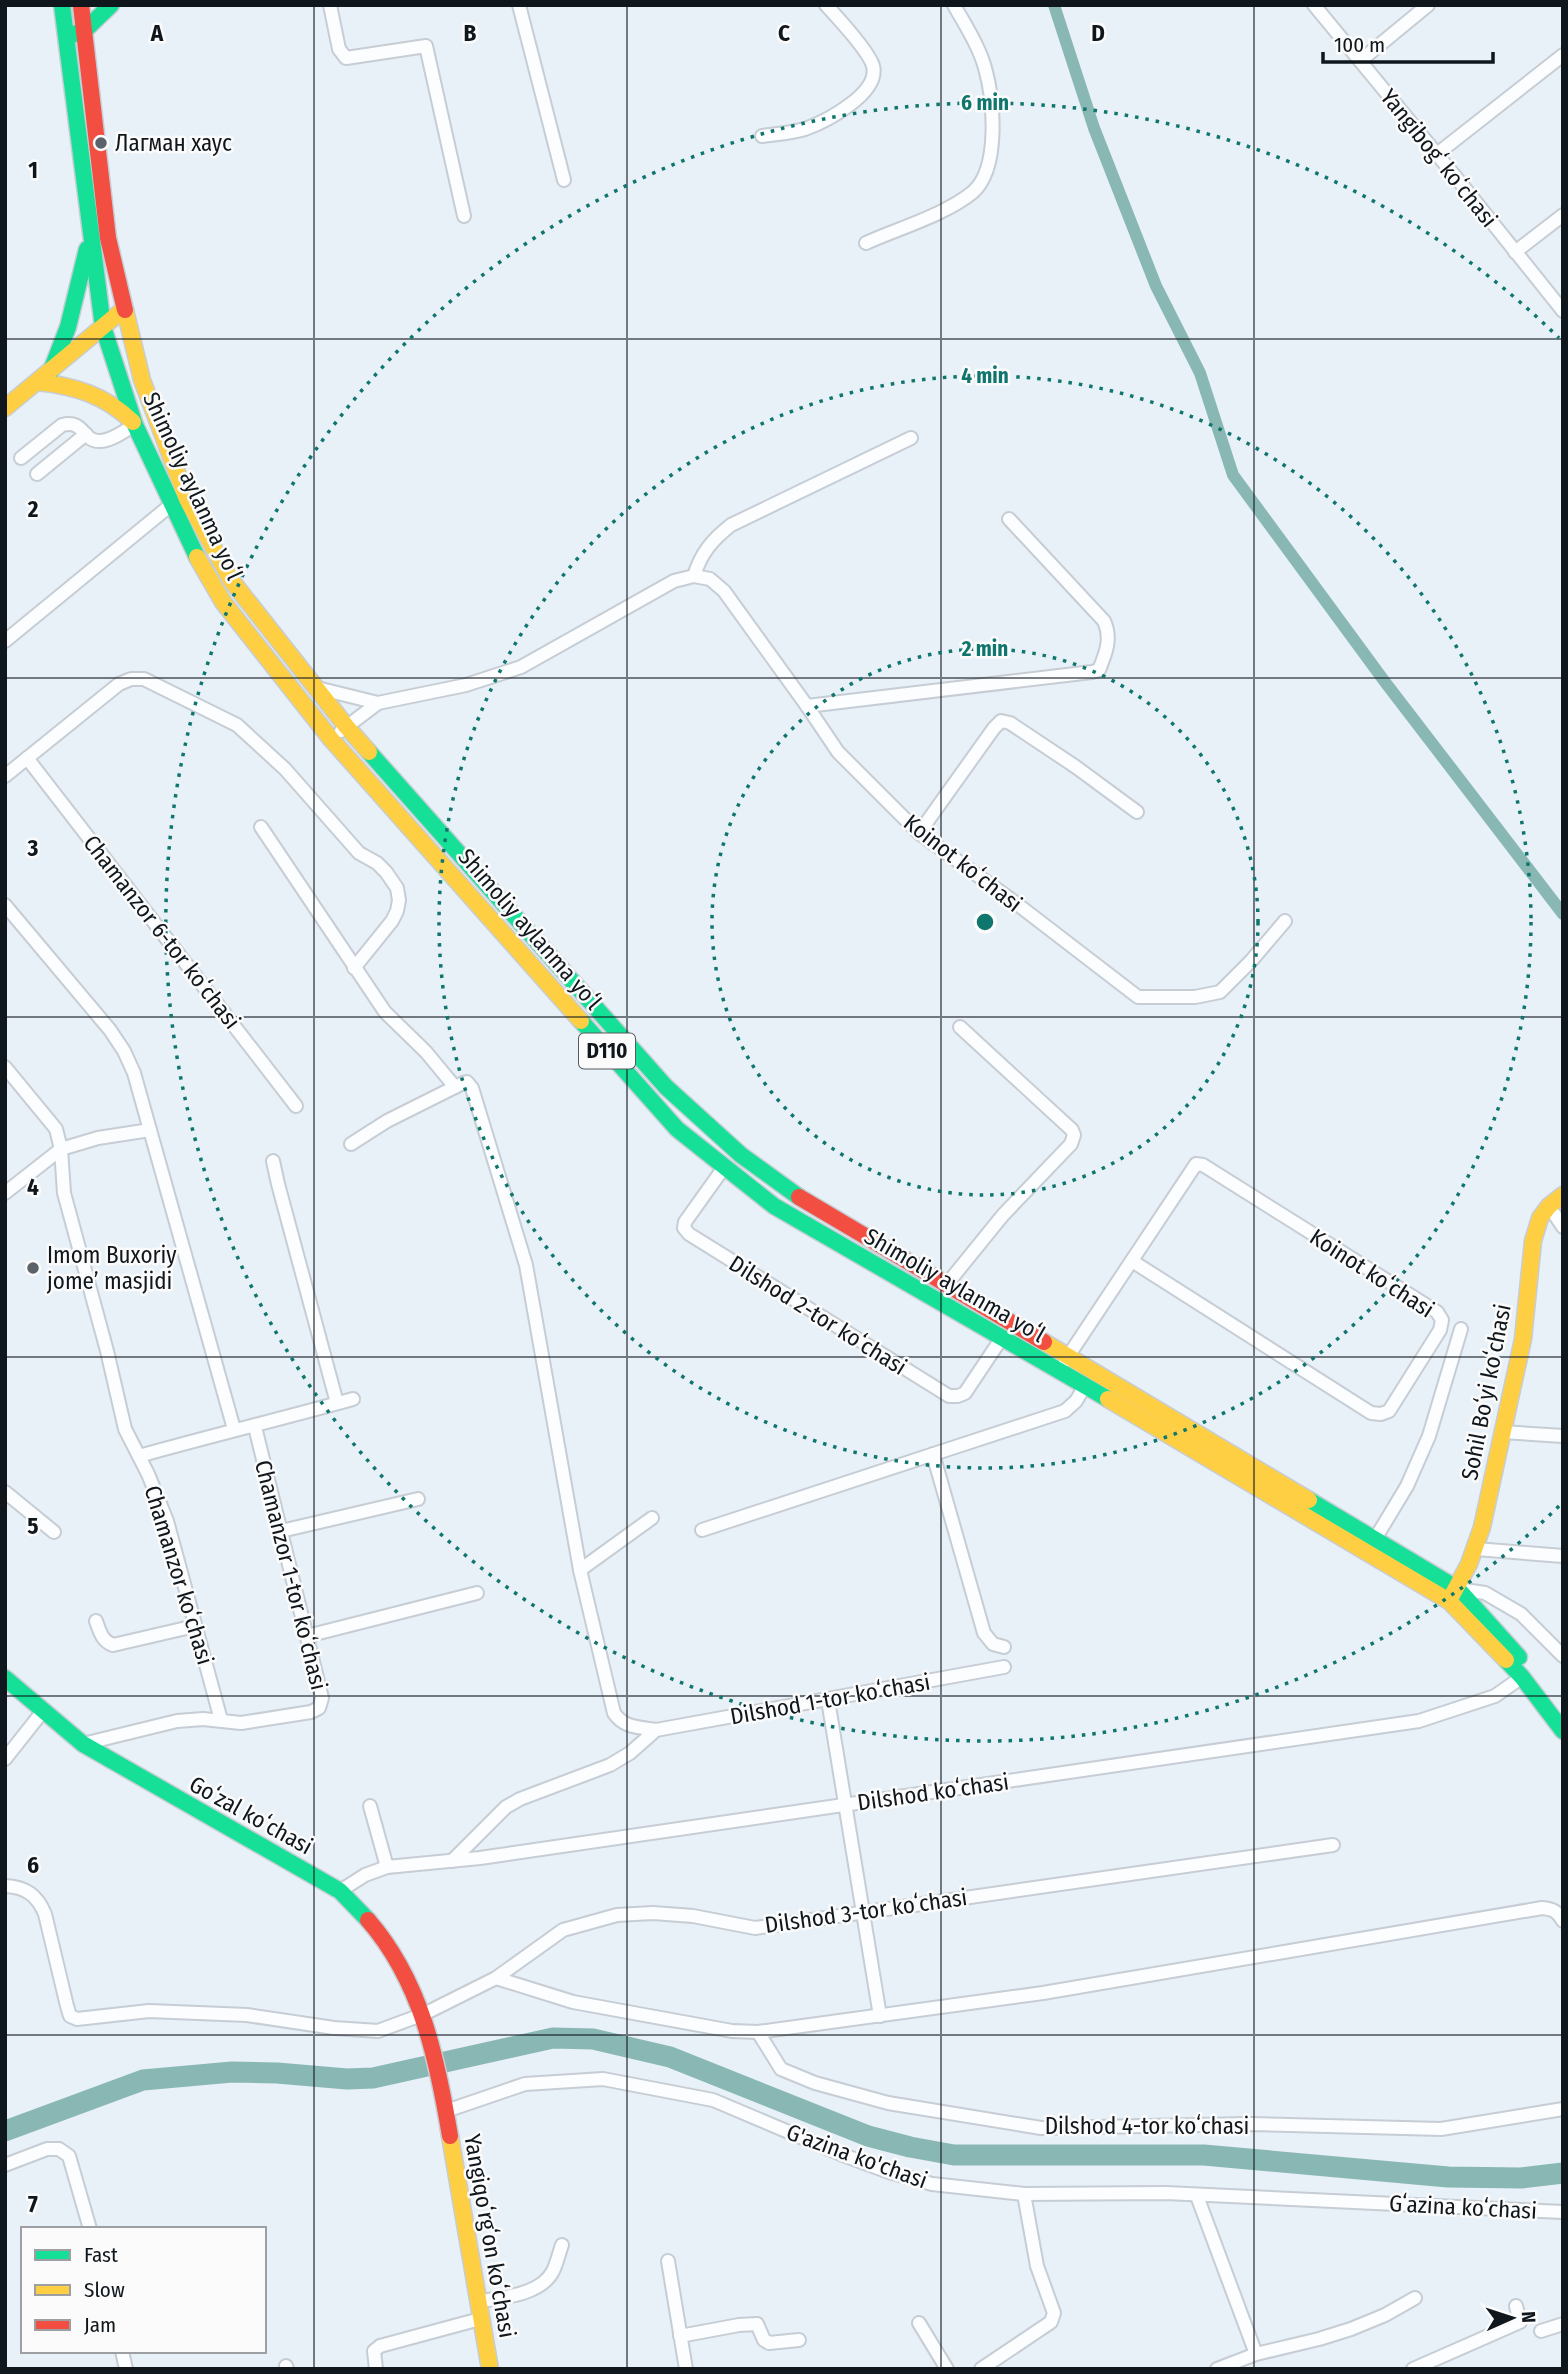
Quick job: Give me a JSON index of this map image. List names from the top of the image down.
{
  "streets": {
    "main road": [
      "Shimoliy aylanma yoʻl",
      "D110",
      "Sohil Boʻyi koʻchasi",
      "Goʻzal koʻchasi",
      "Yangiqoʻrgʻon koʻchasi"
    ],
    "street": [
      "Yangibogʻ koʻchasi",
      "Koinot koʻchasi",
      "Chamanzor 6-tor koʻchasi",
      "Dilshod 2-tor koʻchasi",
      "Chamanzor koʻchasi",
      "Chamanzor 1-tor koʻchasi",
      "Dilshod 1-tor koʻchasi",
      "Dilshod koʻchasi",
      "Dilshod 3-tor koʻchasi",
      "Dilshod 4-tor koʻchasi",
      "G'azina ko'chasi",
      "Gʻazina koʻchasi"
    ]
  },
  "crossings": [
    ["Shimoliy aylanma yoʻl", "Koinot koʻchasi"],
    ["Shimoliy aylanma yoʻl", "Dilshod 2-tor koʻchasi"],
    ["Shimoliy aylanma yoʻl", "Sohil Boʻyi koʻchasi"],
    ["Shimoliy aylanma yoʻl", "Dilshod koʻchasi"],
    ["Chamanzor koʻchasi", "Chamanzor 1-tor koʻchasi"],
    ["Dilshod koʻchasi", "Goʻzal koʻchasi"],
    ["Goʻzal koʻchasi", "Dilshod 3-tor koʻchasi"],
    ["Goʻzal koʻchasi", "Yangiqoʻrgʻon koʻchasi"],
    ["G'azina ko'chasi", "Gʻazina koʻchasi"],
    ["G'azina ko'chasi", "Yangiqoʻrgʻon koʻchasi"]
  ],
  "places": ["Лагман хаус", "Imom Buxoriy jome’ masjidi"],
  "legend": ["Fast", "Slow", "Jam"],
  "scale_bar": "100 m",
  "north": "right",
  "grid": {
    "columns": [
      "A",
      "B",
      "C",
      "D"
    ],
    "rows": [
      "1",
      "2",
      "3",
      "4",
      "5",
      "6",
      "7"
    ]
  },
  "rings": ["6 min", "4 min", "2 min"]
}
